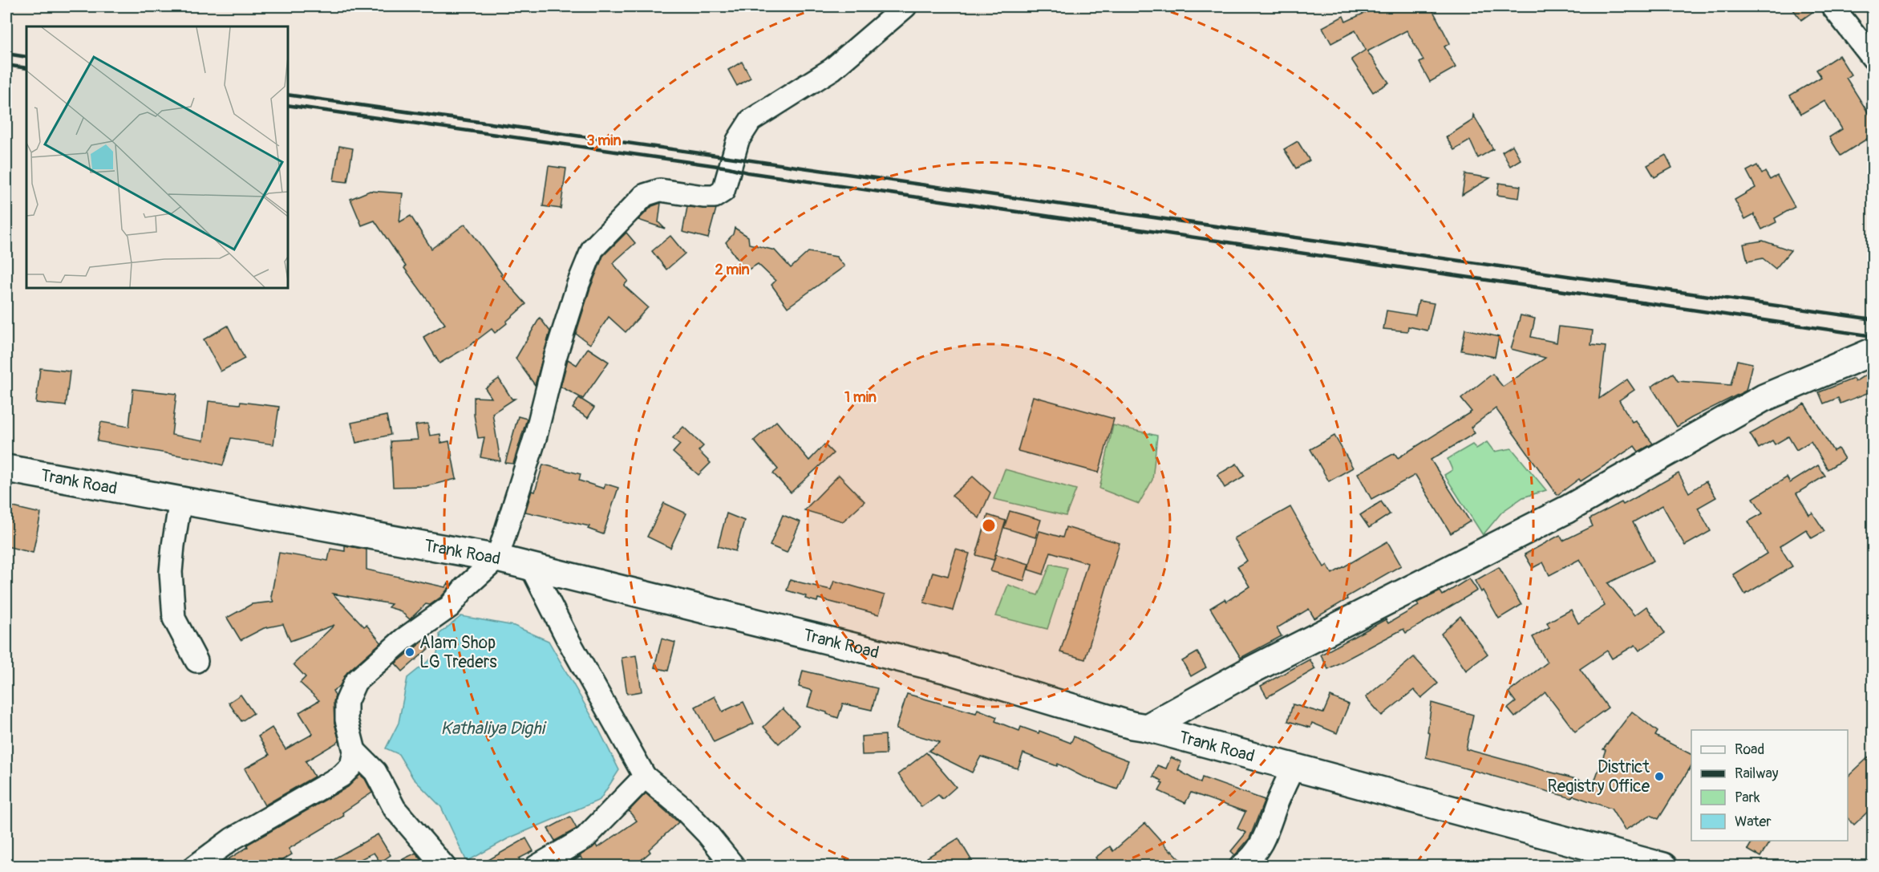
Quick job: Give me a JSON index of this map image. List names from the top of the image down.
{
  "streets": {
    "main road": ["Trank Road"]
  },
  "water": ["Kathaliya Dighi"],
  "places": ["Alam Shop LG Treders", "District Registry Office"],
  "legend": [
    "Road",
    "Railway",
    "Park",
    "Water"
  ],
  "rings": ["3 min", "2 min", "1 min"]
}
